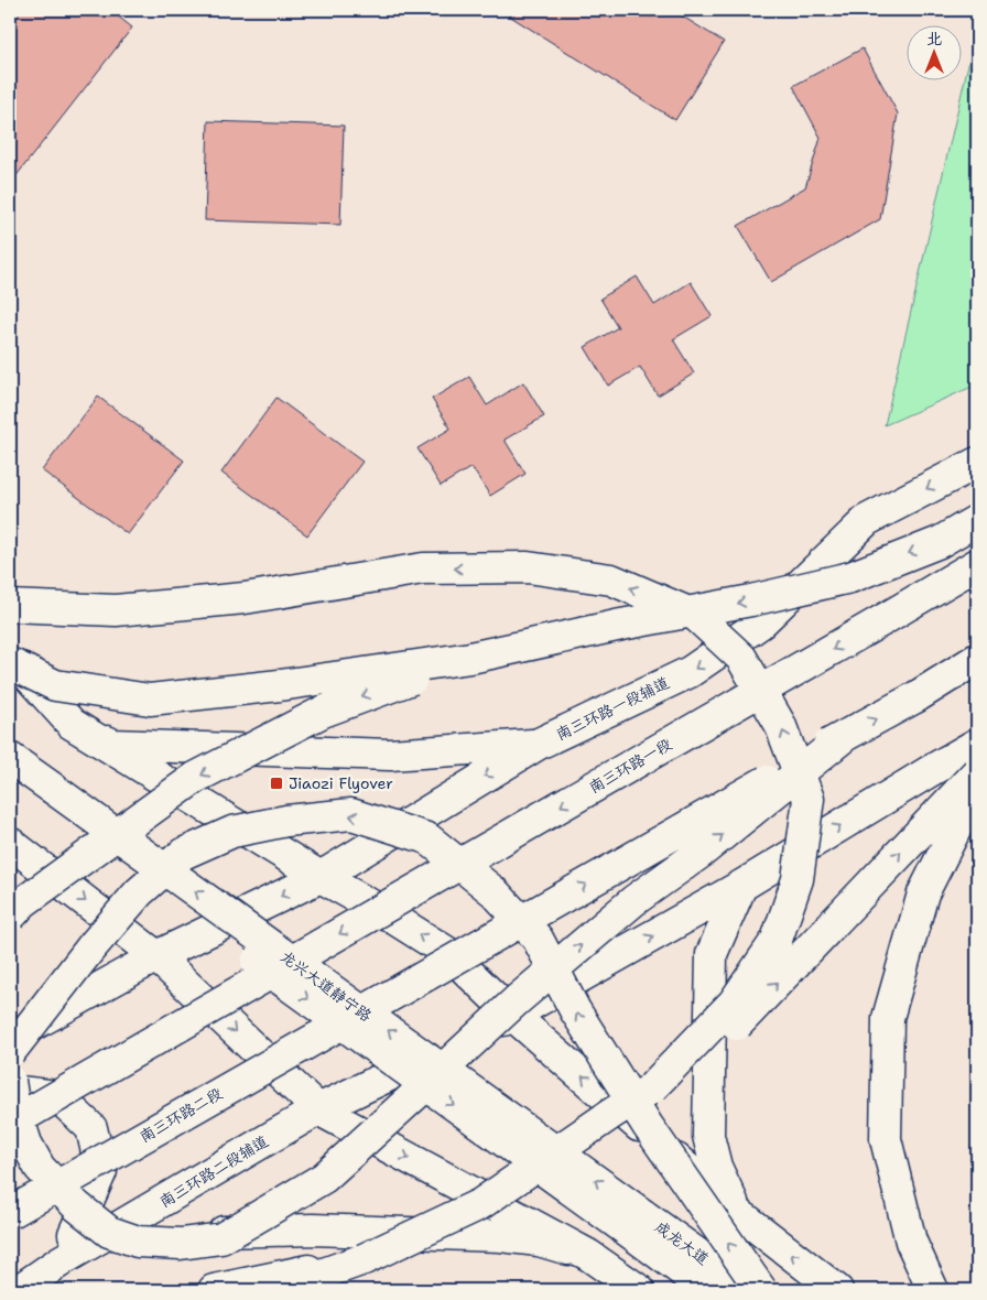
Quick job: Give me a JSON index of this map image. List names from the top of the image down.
{
  "streets": {
    "main road": [
      "南三环路一段辅道",
      "南三环路一段",
      "龙兴大道静宁路",
      "南三环路二段",
      "南三环路二段辅道",
      "成龙大道"
    ]
  },
  "crossings": [
    ["龙兴大道静宁路", "成龙大道"]
  ],
  "places": {
    "transit": ["Jiaozi Flyover"]
  },
  "north": "top"
}
